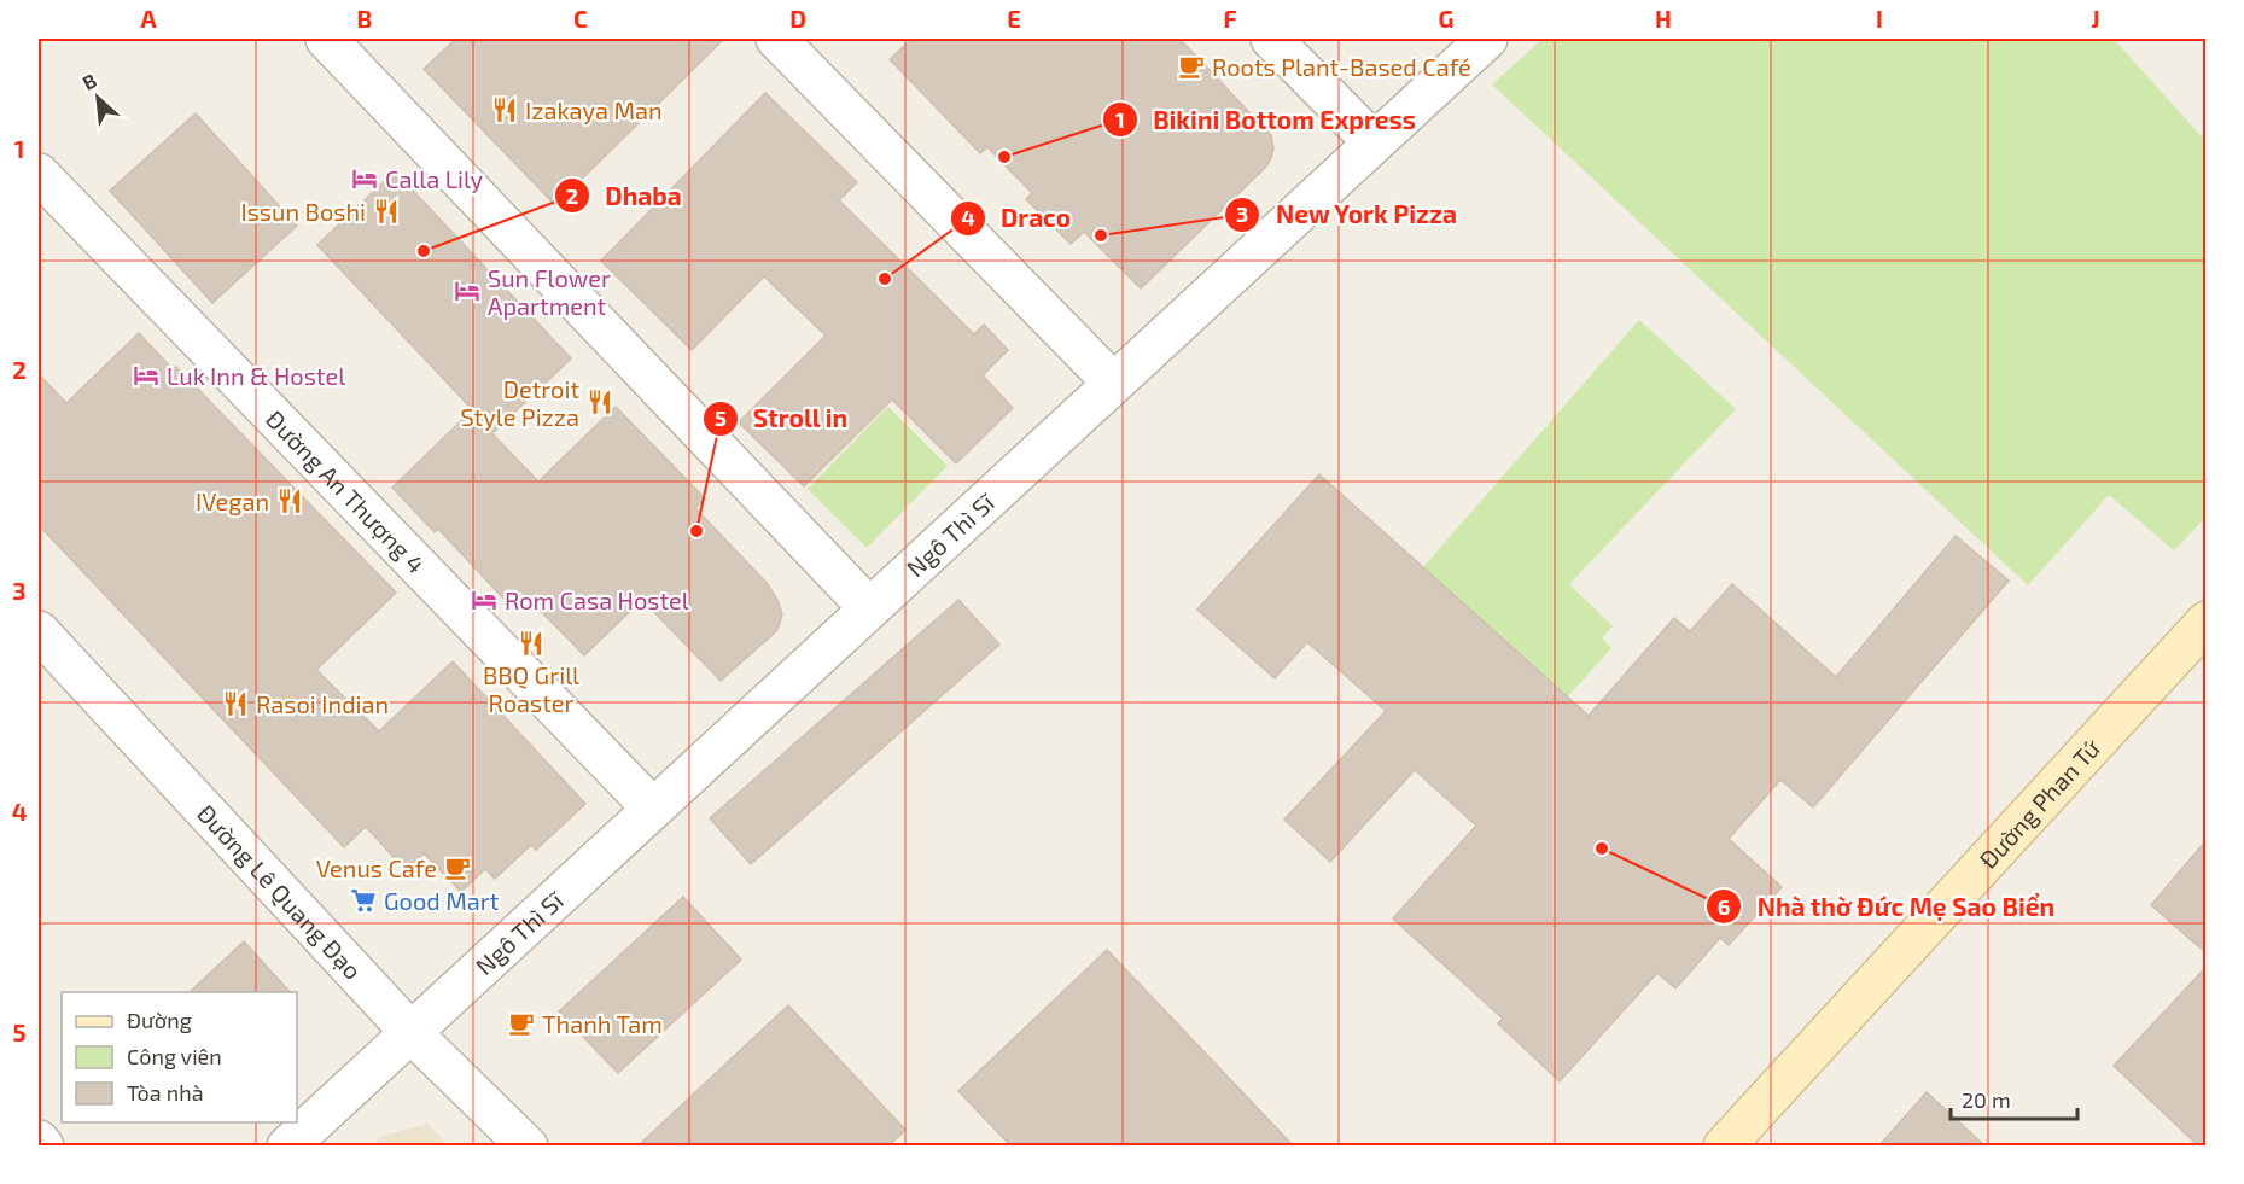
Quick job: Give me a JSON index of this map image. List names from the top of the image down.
{
  "streets": {
    "street": [
      "Đường An Thượng 4",
      "Ngô Thì Sĩ",
      "Đường Phan Tứ",
      "Đường Lê Quang Đạo"
    ]
  },
  "crossings": [
    ["Đường An Thượng 4", "Ngô Thì Sĩ"],
    ["Ngô Thì Sĩ", "Đường Lê Quang Đạo"]
  ],
  "places": {
    "cafe": ["Roots Plant-Based Café", "Venus Cafe", "Thanh Tam"],
    "restaurant": [
      "Izakaya Man",
      "Issun Boshi",
      "Detroit Style Pizza",
      "IVegan",
      "BBQ Grill Roaster",
      "Rasoi Indian"
    ],
    "other": [
      "Bikini Bottom Express",
      "New York Pizza",
      "Dhaba",
      "Draco",
      "Stroll in",
      "Nhà thờ Đức Mẹ Sao Biển"
    ],
    "hotel": [
      "Calla Lily",
      "Sun Flower Apartment",
      "Luk Inn & Hostel",
      "Rom Casa Hostel"
    ],
    "supermarket": ["Good Mart"]
  },
  "legend": ["Đường", "Công viên", "Tòa nhà"],
  "scale_bar": "20 m",
  "north": "top left",
  "grid": {
    "columns": [
      "A",
      "B",
      "C",
      "D",
      "E",
      "F",
      "G",
      "H",
      "I",
      "J"
    ],
    "rows": [
      "1",
      "2",
      "3",
      "4",
      "5"
    ]
  }
}
